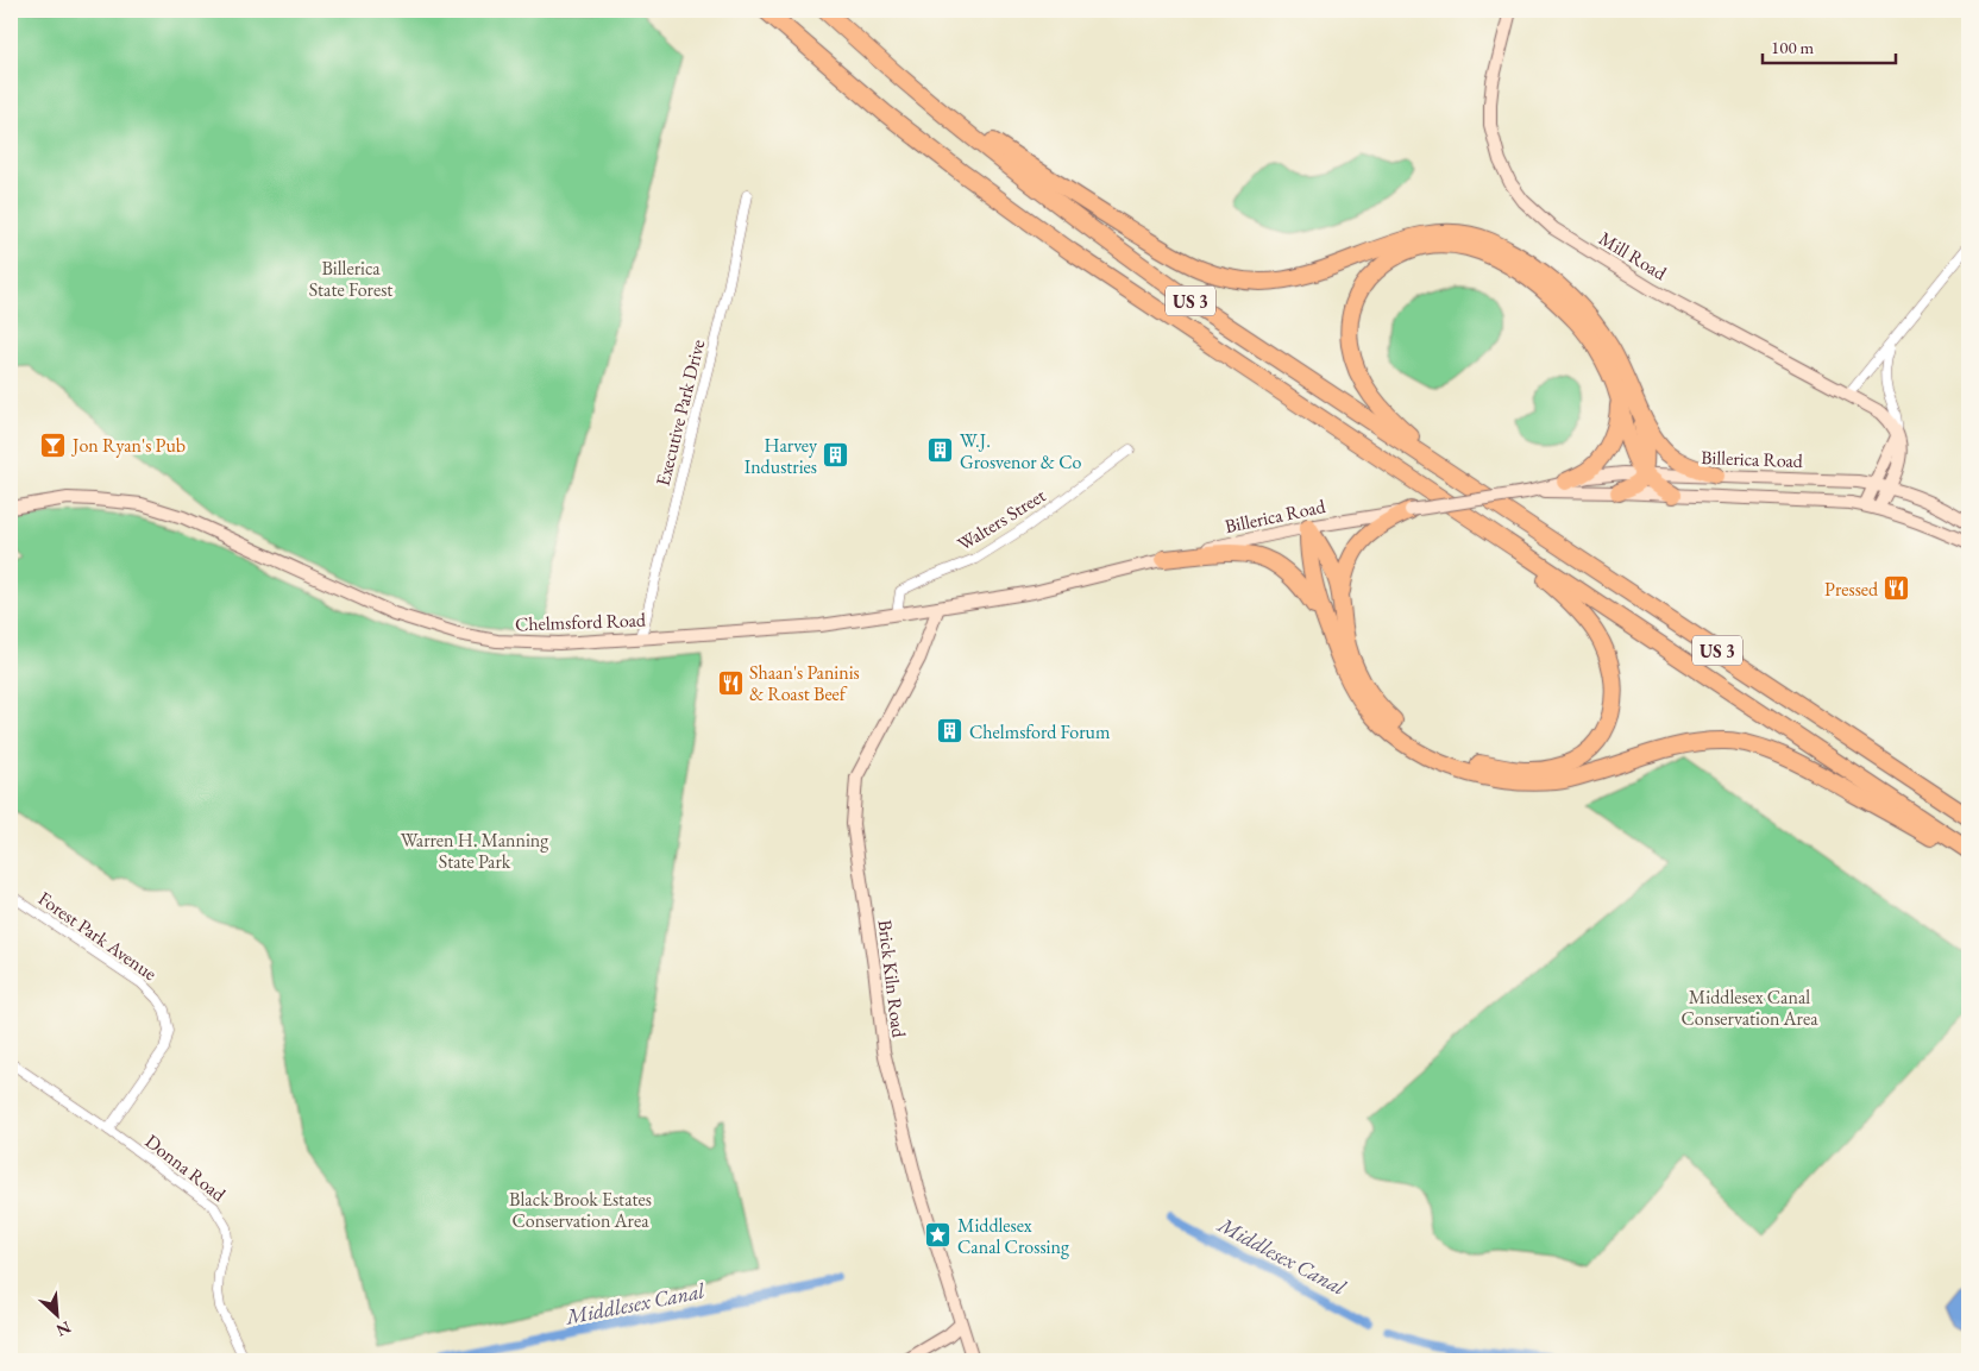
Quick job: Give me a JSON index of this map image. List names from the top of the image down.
{
  "streets": {
    "highway": ["US 3"],
    "main road": [
      "Mill Road",
      "Billerica Road",
      "Chelmsford Road",
      "Brick Kiln Road"
    ],
    "street": [
      "Executive Park Drive",
      "Walters Street",
      "Forest Park Avenue",
      "Donna Road"
    ]
  },
  "crossings": [
    ["Executive Park Drive", "Chelmsford Road"],
    ["Billerica Road", "Chelmsford Road"],
    ["Walters Street", "Chelmsford Road"],
    ["Chelmsford Road", "Brick Kiln Road"],
    ["Forest Park Avenue", "Donna Road"]
  ],
  "water": ["Middlesex Canal"],
  "parks": [
    "Billerica State Forest",
    "Warren H. Manning State Park",
    "Middlesex Canal Conservation Area",
    "Black Brook Estates Conservation Area"
  ],
  "places": {
    "bar": ["Jon Ryan's Pub"],
    "building": ["W.J. Grosvenor & Co", "Harvey Industries", "Chelmsford Forum"],
    "restaurant": ["Pressed", "Shaan's Paninis & Roast Beef"],
    "place": ["Middlesex Canal Crossing"]
  },
  "scale_bar": "100 m",
  "north": "bottom right"
}
